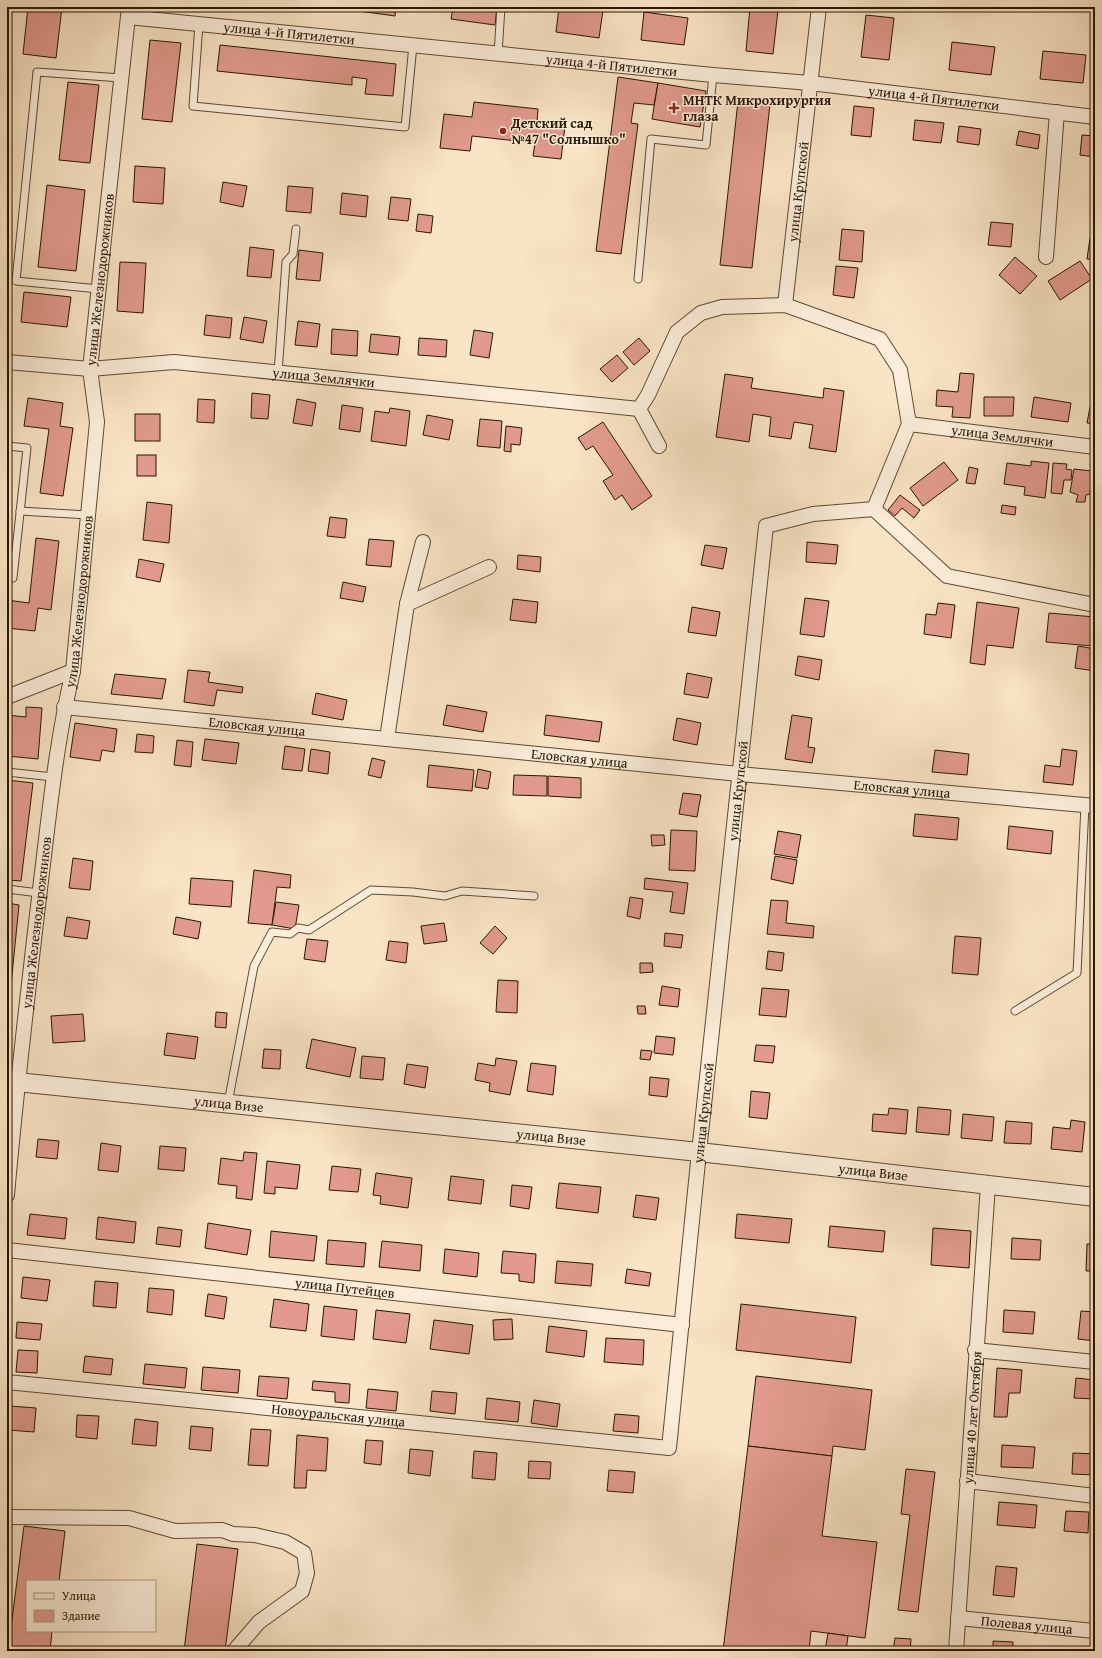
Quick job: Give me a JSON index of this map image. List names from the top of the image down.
{
  "streets": {
    "street": [
      "улица 4-й Пятилетки",
      "улица Крупской",
      "улица Железнодорожников",
      "улица Землячки",
      "Еловская улица",
      "улица Визе",
      "улица Путейцев",
      "Новоуральская улица",
      "улица 40 лет Октября",
      "Полевая улица"
    ]
  },
  "crossings": [
    ["улица 4-й Пятилетки", "улица Крупской"],
    ["улица 4-й Пятилетки", "улица Железнодорожников"],
    ["улица Крупской", "Еловская улица"],
    ["улица Крупской", "улица Визе"],
    ["улица Крупской", "улица Путейцев"],
    ["улица Крупской", "Новоуральская улица"],
    ["улица Железнодорожников", "улица Землячки"],
    ["улица Железнодорожников", "Еловская улица"],
    ["улица Железнодорожников", "улица Визе"],
    ["улица Визе", "улица 40 лет Октября"],
    ["улица 40 лет Октября", "Полевая улица"]
  ],
  "places": {
    "health": ["МНТК Микрохирургия глаза"],
    "other": ["Детский сад №47 \"Солнышко\""]
  },
  "legend": ["Улица", "Здание"]
}
